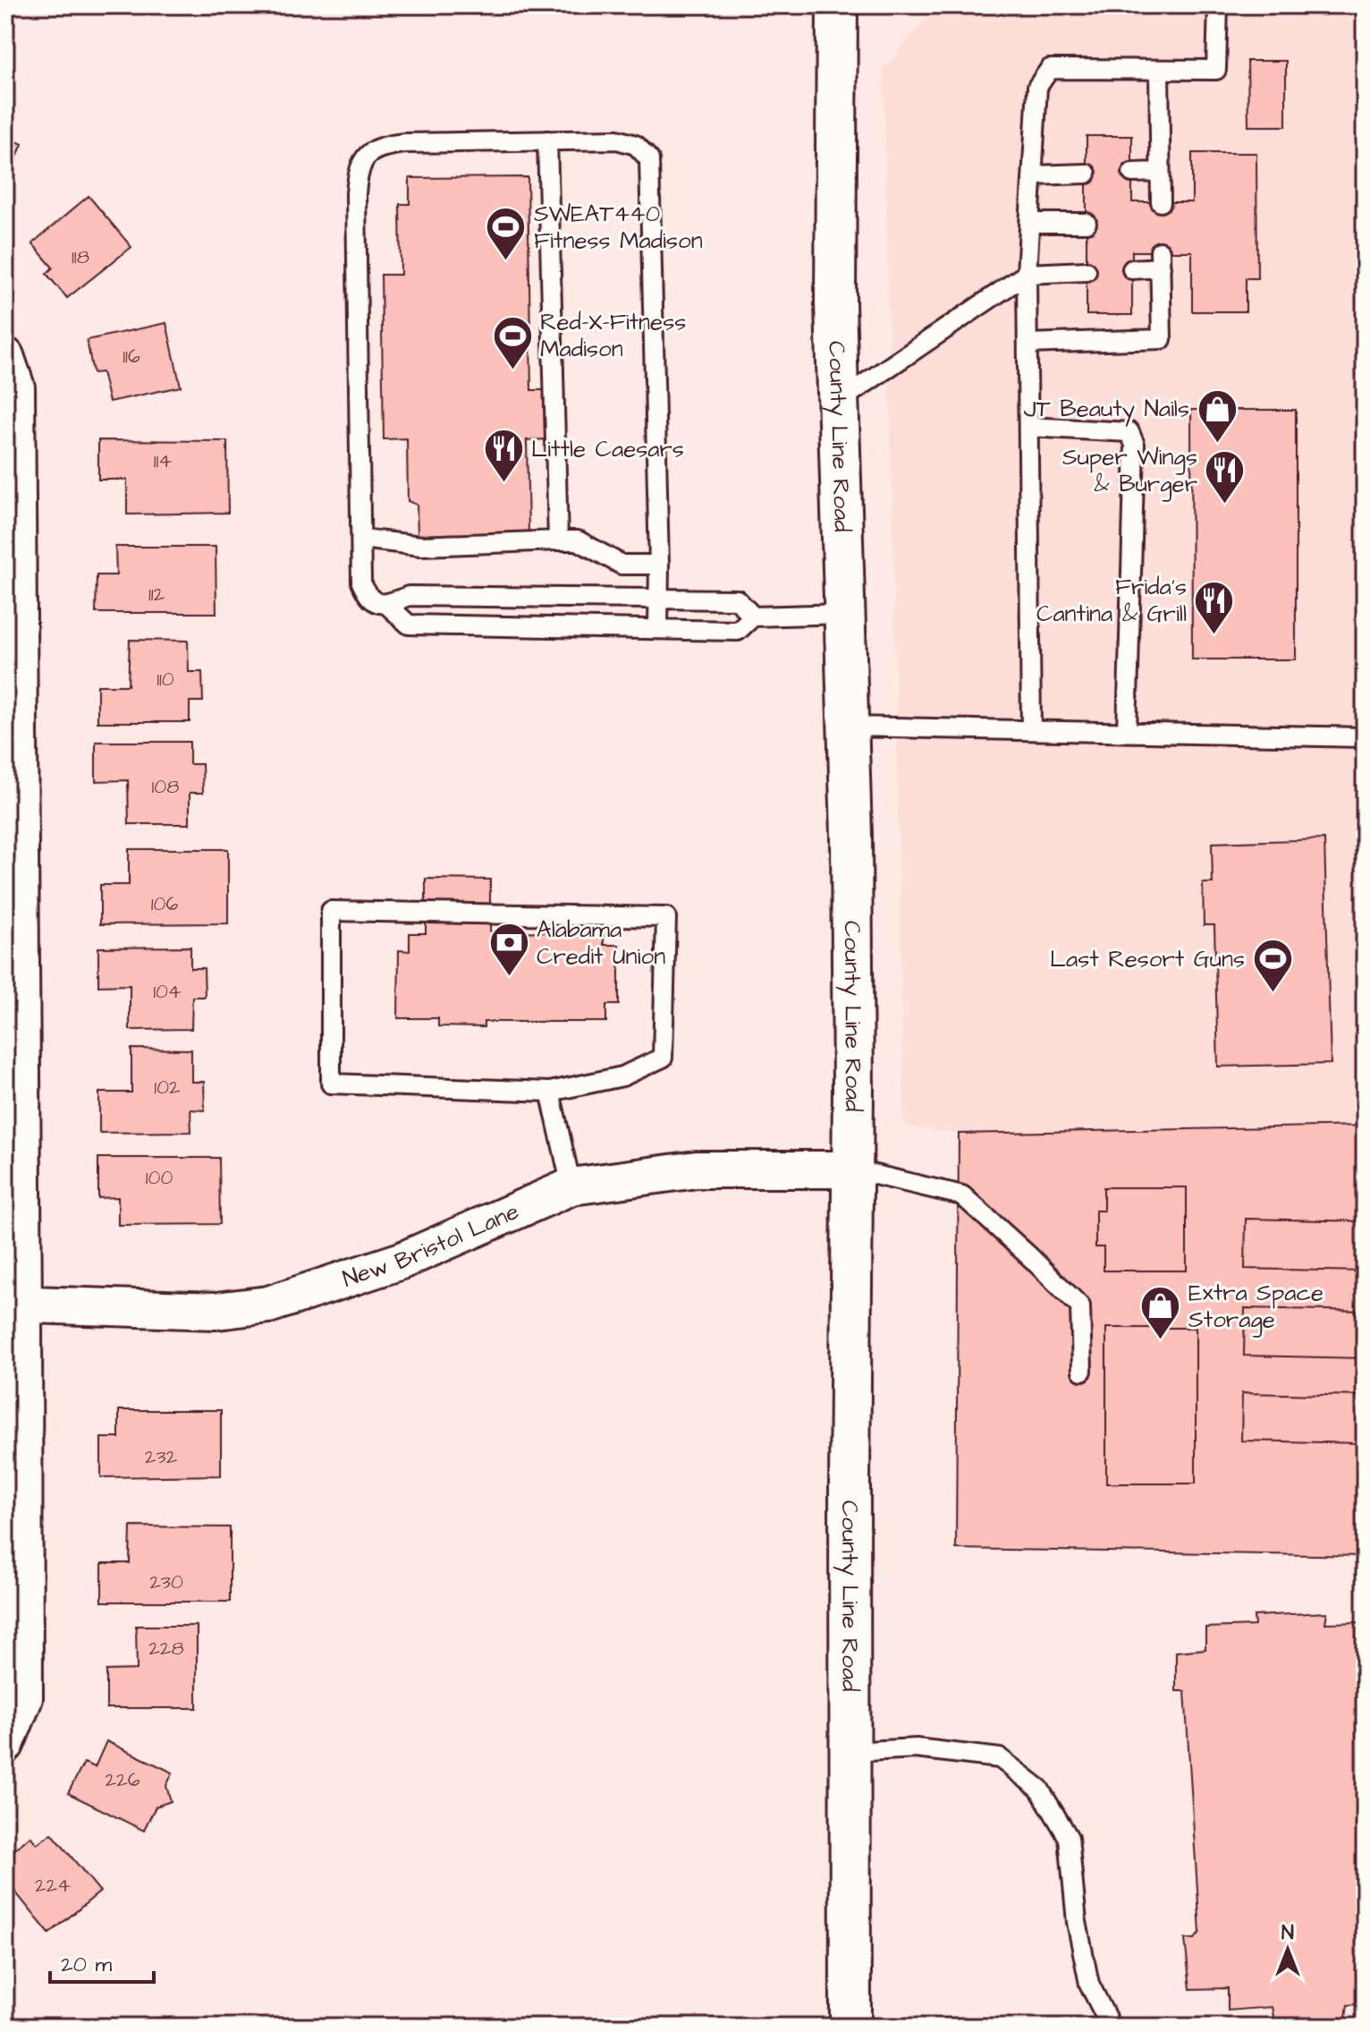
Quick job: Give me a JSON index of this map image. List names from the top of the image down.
{
  "streets": {
    "main road": ["County Line Road"],
    "street": ["New Bristol Lane"]
  },
  "crossings": [
    ["County Line Road", "New Bristol Lane"]
  ],
  "places": {
    "sports": ["SWEAT440 Fitness Madison", "Red-X-Fitness Madison", "Last Resort Guns"],
    "shop": ["JT Beauty Nails", "Extra Space Storage"],
    "restaurant": ["Little Caesars", "Super Wings & Burger", "Frida’s Cantina & Grill"],
    "bank": ["Alabama Credit Union"]
  },
  "house_numbers": [
    "118",
    "116",
    "114",
    "112",
    "110",
    "108",
    "106",
    "104",
    "102",
    "100",
    "232",
    "230",
    "228",
    "226",
    "224"
  ],
  "scale_bar": "20 m",
  "north": "top"
}
